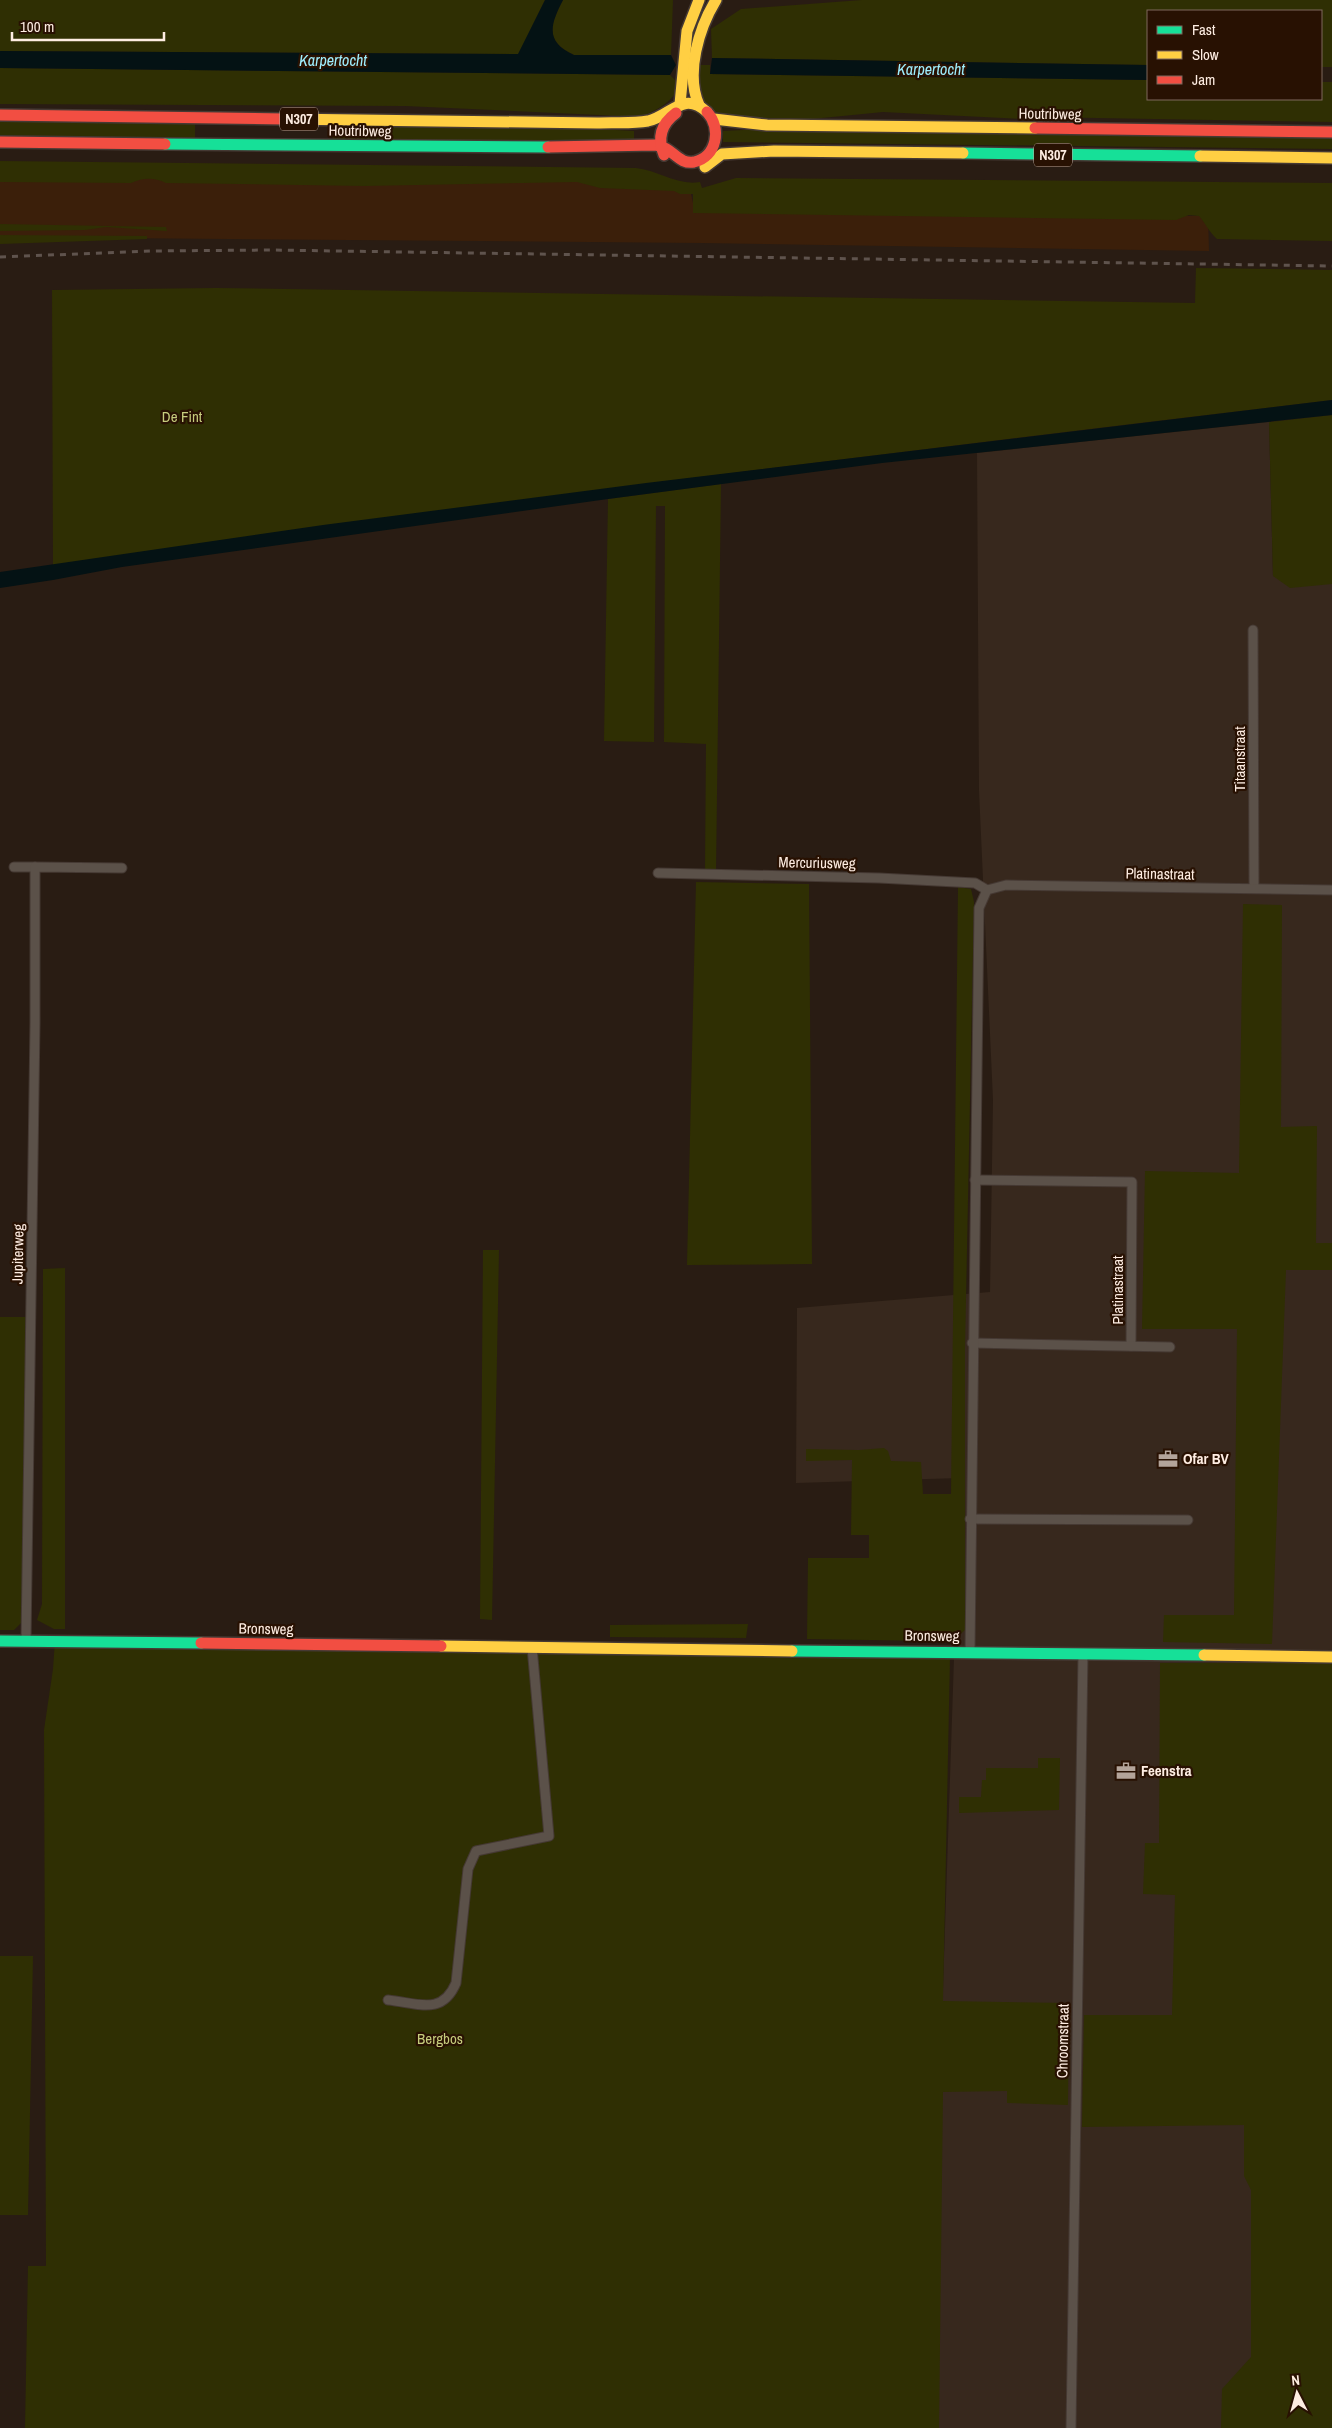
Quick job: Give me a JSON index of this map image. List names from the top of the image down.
{
  "streets": {
    "main road": ["Houtribweg", "N307", "Bronsweg"],
    "street": [
      "Titaanstraat",
      "Mercuriusweg",
      "Platinastraat",
      "Jupiterweg",
      "Chroomstraat"
    ]
  },
  "crossings": [
    ["Houtribweg", "N307"],
    ["Titaanstraat", "Platinastraat"],
    ["Mercuriusweg", "Platinastraat"],
    ["Jupiterweg", "Bronsweg"],
    ["Bronsweg", "Chroomstraat"]
  ],
  "water": ["Karpertocht"],
  "parks": ["De Fint", "Bergbos"],
  "places": {
    "office": ["Ofar BV", "Feenstra"]
  },
  "legend": ["Fast", "Slow", "Jam"],
  "scale_bar": "100 m",
  "north": "top"
}
